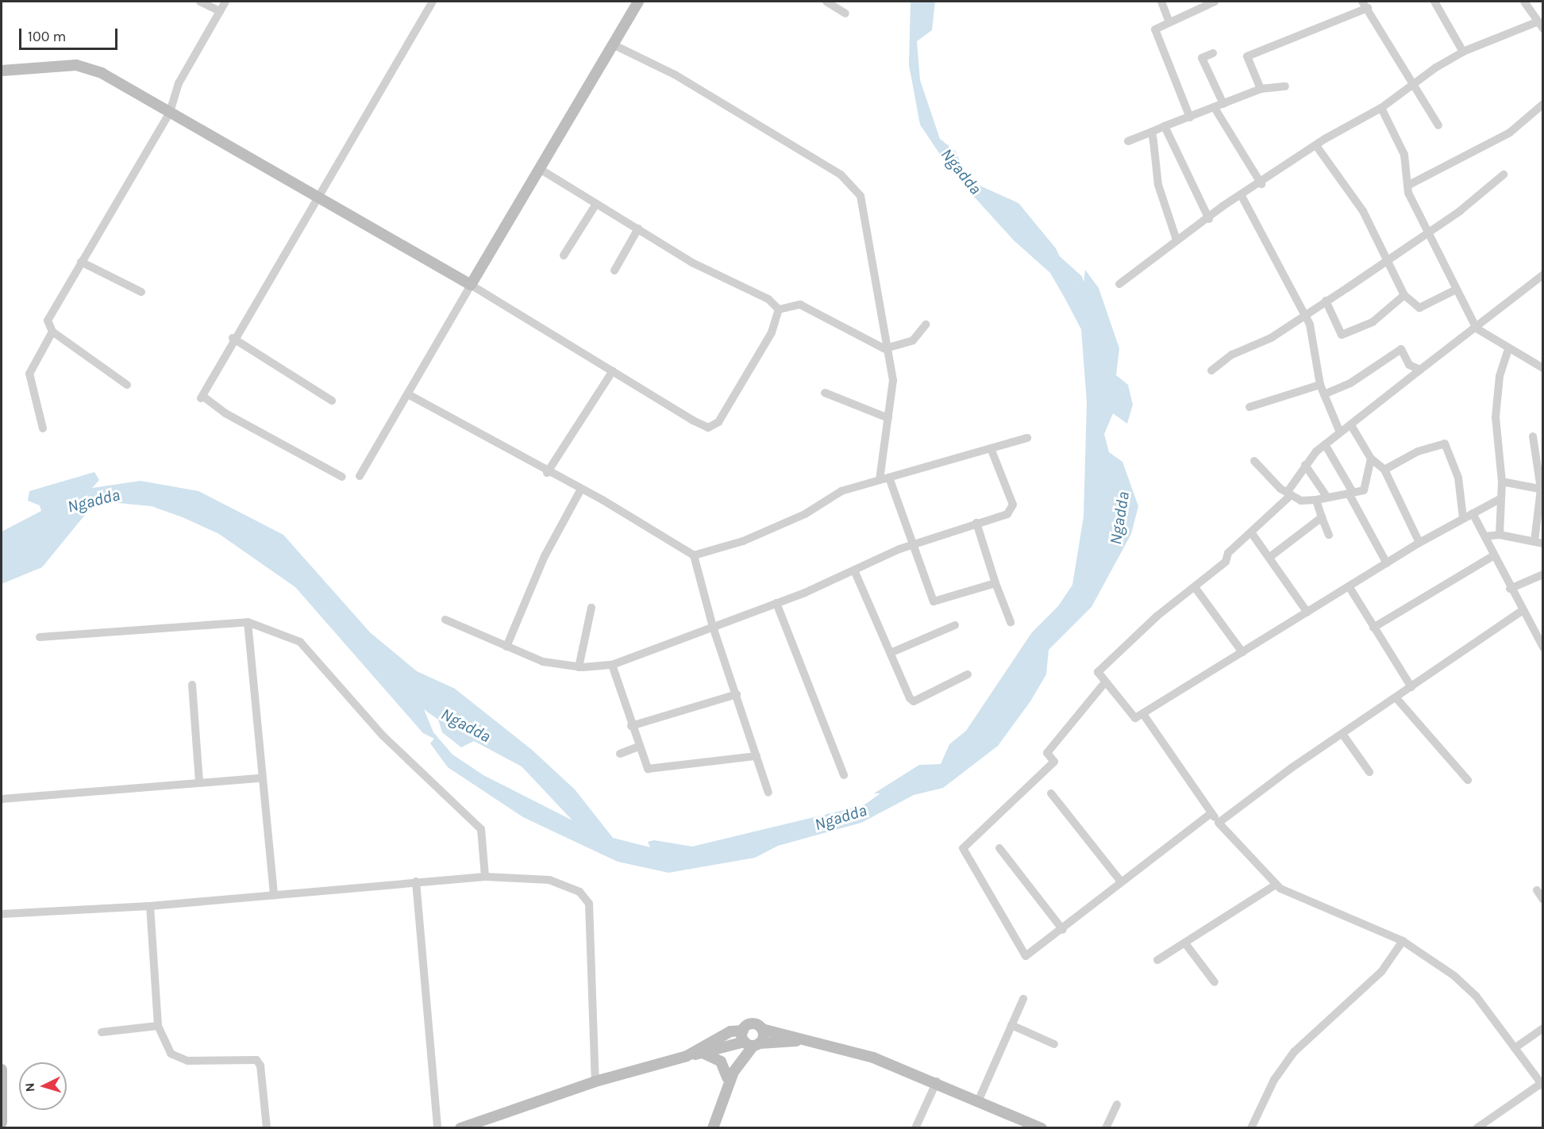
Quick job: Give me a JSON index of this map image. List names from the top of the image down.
{
  "water": ["Ngadda"],
  "scale_bar": "100 m",
  "north": "left"
}
